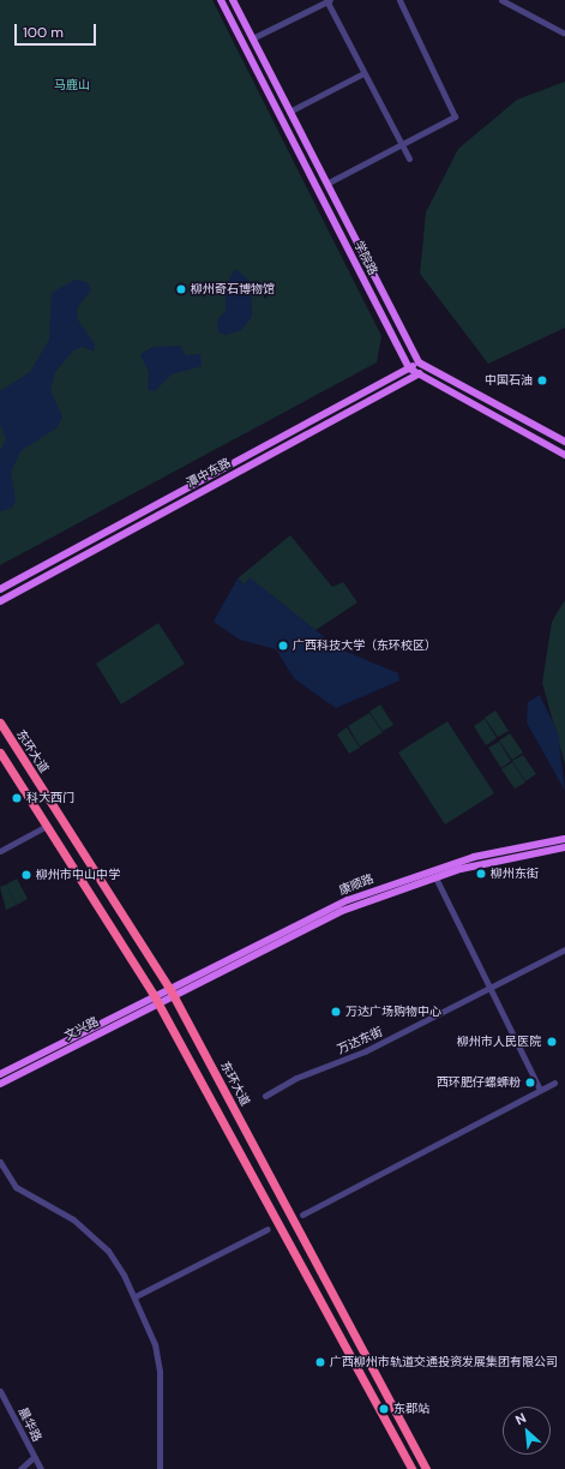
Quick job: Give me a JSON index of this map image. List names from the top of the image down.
{
  "streets": {
    "highway": ["东环大道"],
    "main road": [
      "学院路",
      "潭中东路",
      "康顺路",
      "文兴路"
    ],
    "street": ["万达东街", "晨华路"]
  },
  "crossings": [
    ["学院路", "潭中东路"],
    ["东环大道", "康顺路"],
    ["东环大道", "文兴路"],
    ["康顺路", "文兴路"]
  ],
  "parks": ["马鹿山"],
  "places": [
    "柳州奇石博物馆",
    "中国石油",
    "广西科技大学（东环校区）",
    "科大西门",
    "柳州东街",
    "柳州市中山中学",
    "万达广场购物中心",
    "柳州市人民医院",
    "西环肥仔螺蛳粉",
    "广西柳州市轨道交通投资发展集团有限公司",
    "东郡站"
  ],
  "scale_bar": "100 m",
  "north": "top left"
}
